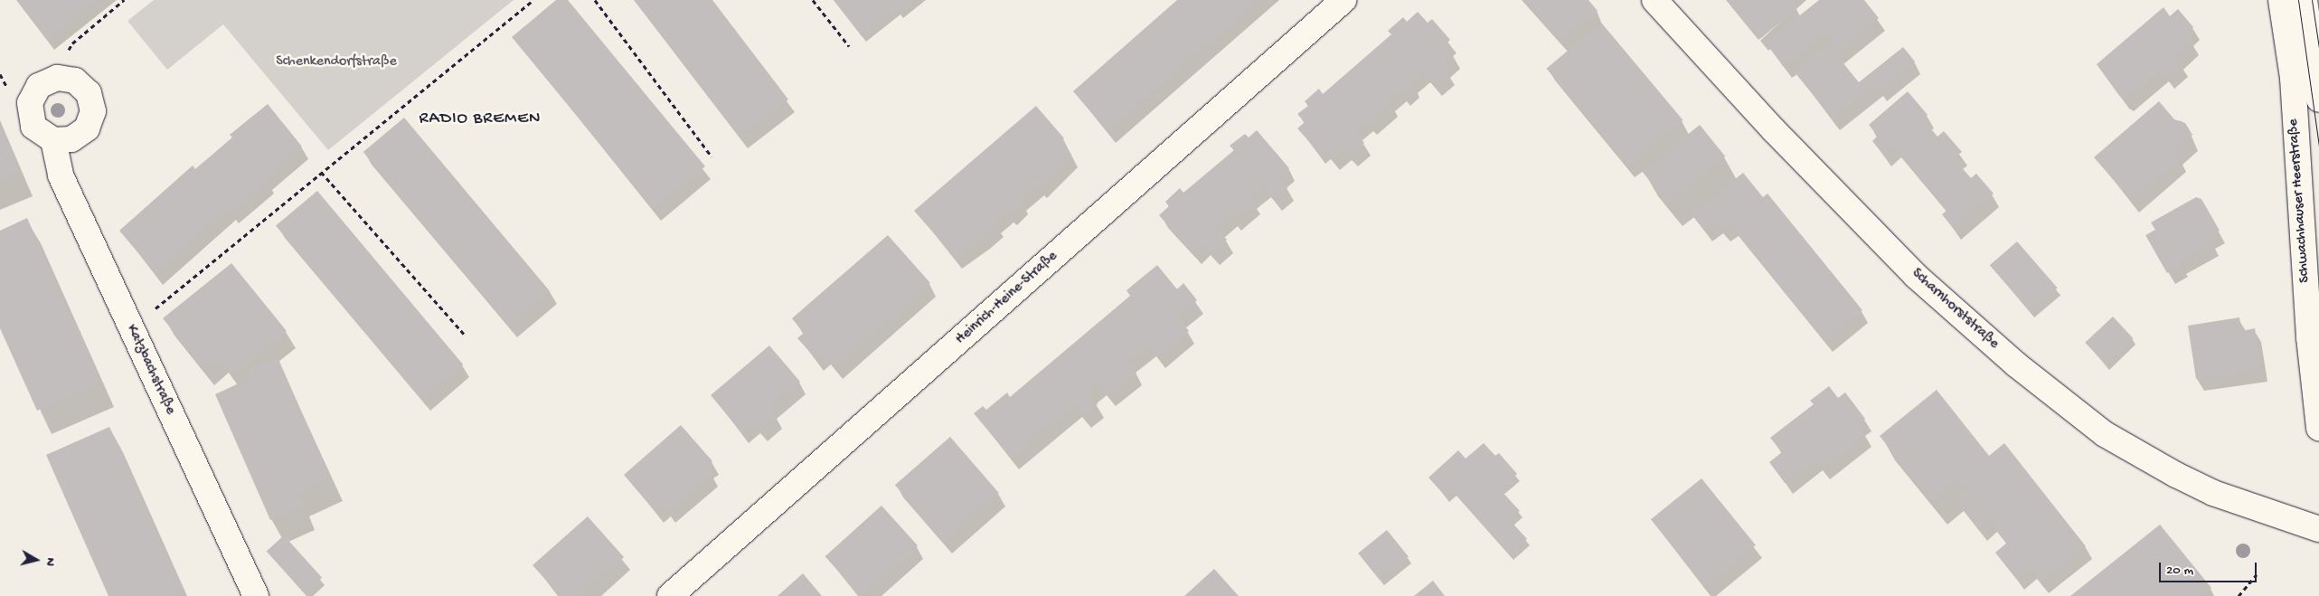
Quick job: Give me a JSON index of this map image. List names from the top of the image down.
{
  "streets": {
    "street": [
      "Schwachhauser Heerstraße",
      "Heinrich-Heine-Straße",
      "Scharnhorststraße",
      "Katzbachstraße"
    ]
  },
  "districts": ["RADIO BREMEN"],
  "parks": ["Schenkendorfstraße"],
  "scale_bar": "20 m",
  "north": "right"
}
